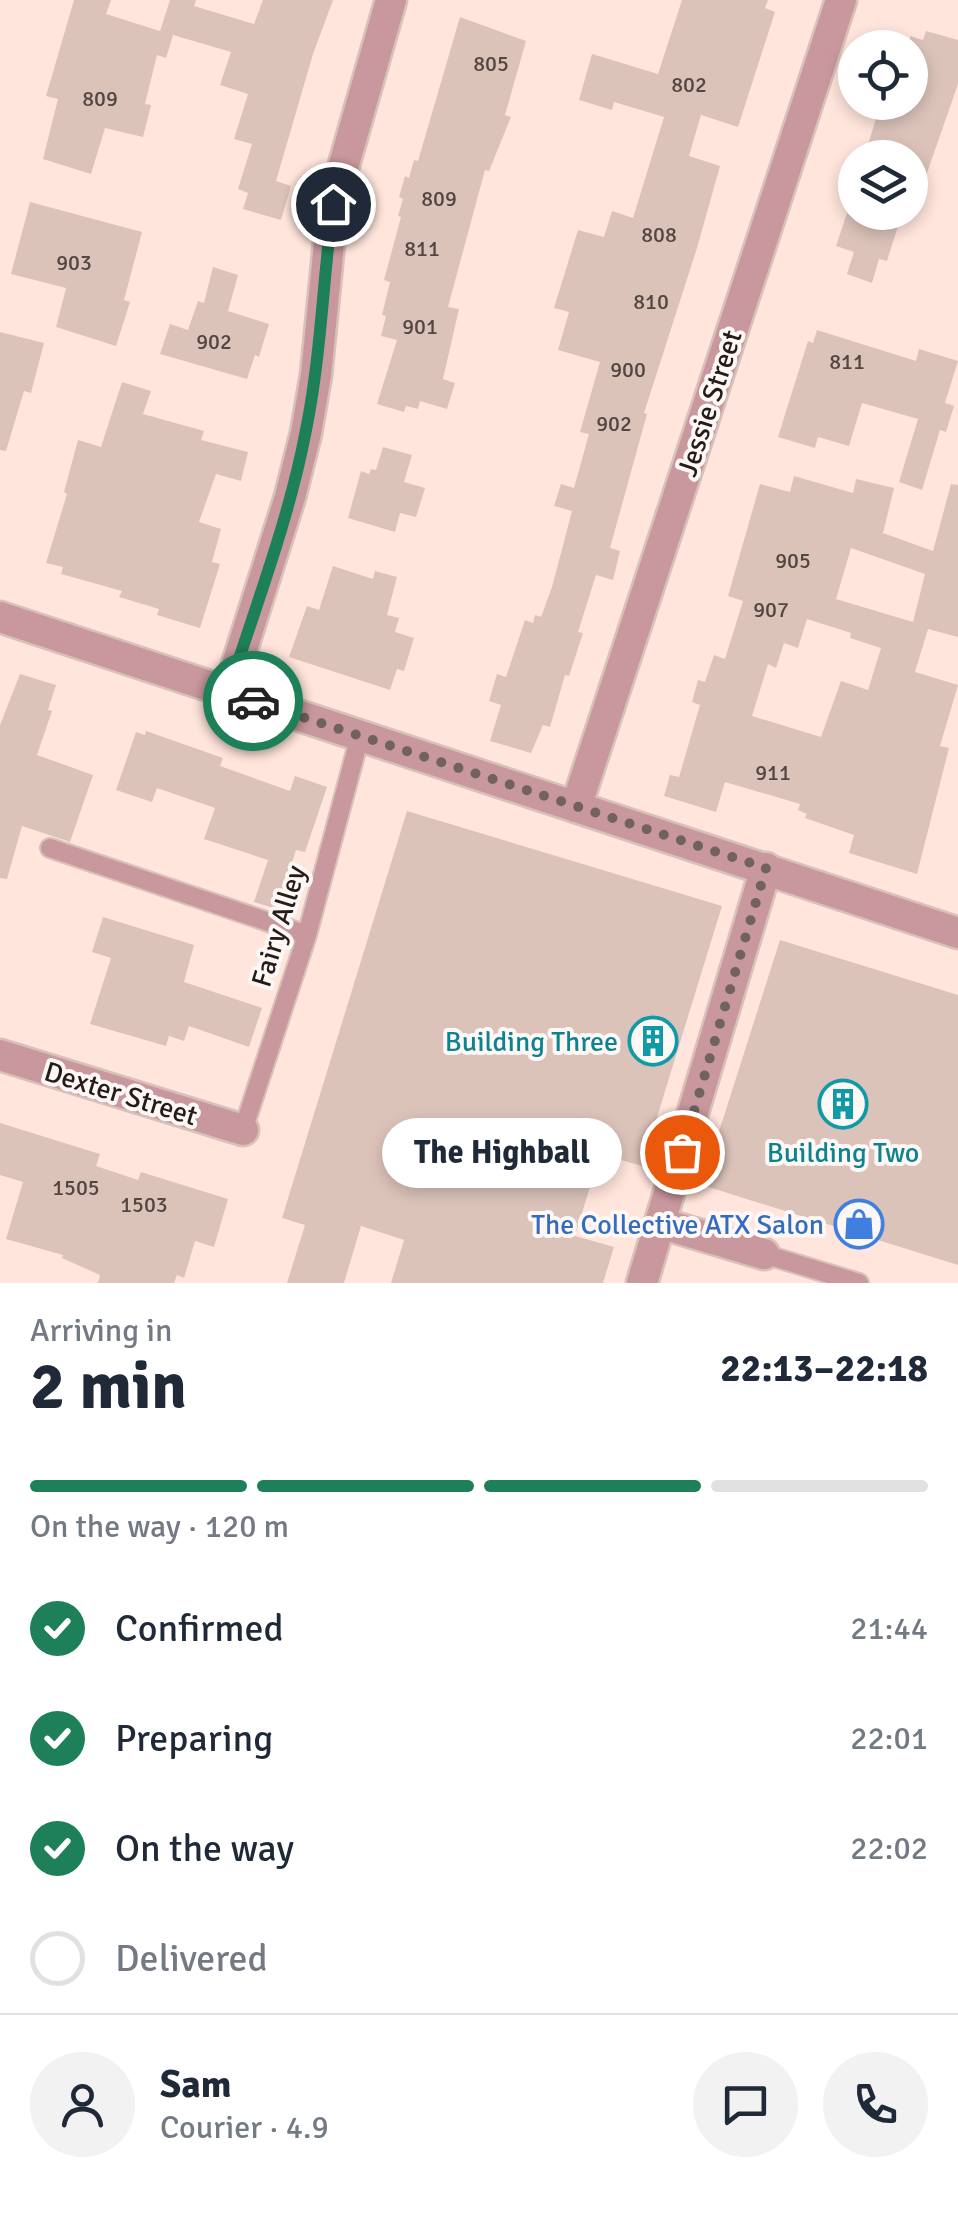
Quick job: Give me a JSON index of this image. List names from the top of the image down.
{
  "streets": {
    "street": ["Jessie Street", "Dexter Street"],
    "lane": ["Fairy Alley"]
  },
  "crossings": [
    ["Fairy Alley", "Dexter Street"]
  ],
  "places": {
    "building": ["Building Three", "Building Two"],
    "other": ["The Highball"],
    "shop": ["The Collective ATX Salon"]
  },
  "house_numbers": [
    "805",
    "802",
    "809",
    "809",
    "808",
    "811",
    "903",
    "810",
    "901",
    "902",
    "811",
    "900",
    "902",
    "905",
    "907",
    "911",
    "1505",
    "1503"
  ],
  "page": {
    "bubble": "The Highball",
    "heading": ["2 min", "Arriving in", "22:13–22:18"],
    "panel": ["Sam", "Courier · 4.9"],
    "bar": "On the way · 120 m",
    "list": [
      ["Confirmed", "21:44"],
      ["Preparing", "22:01"],
      ["On the way", "22:02"],
      "Delivered"
    ]
  }
}
